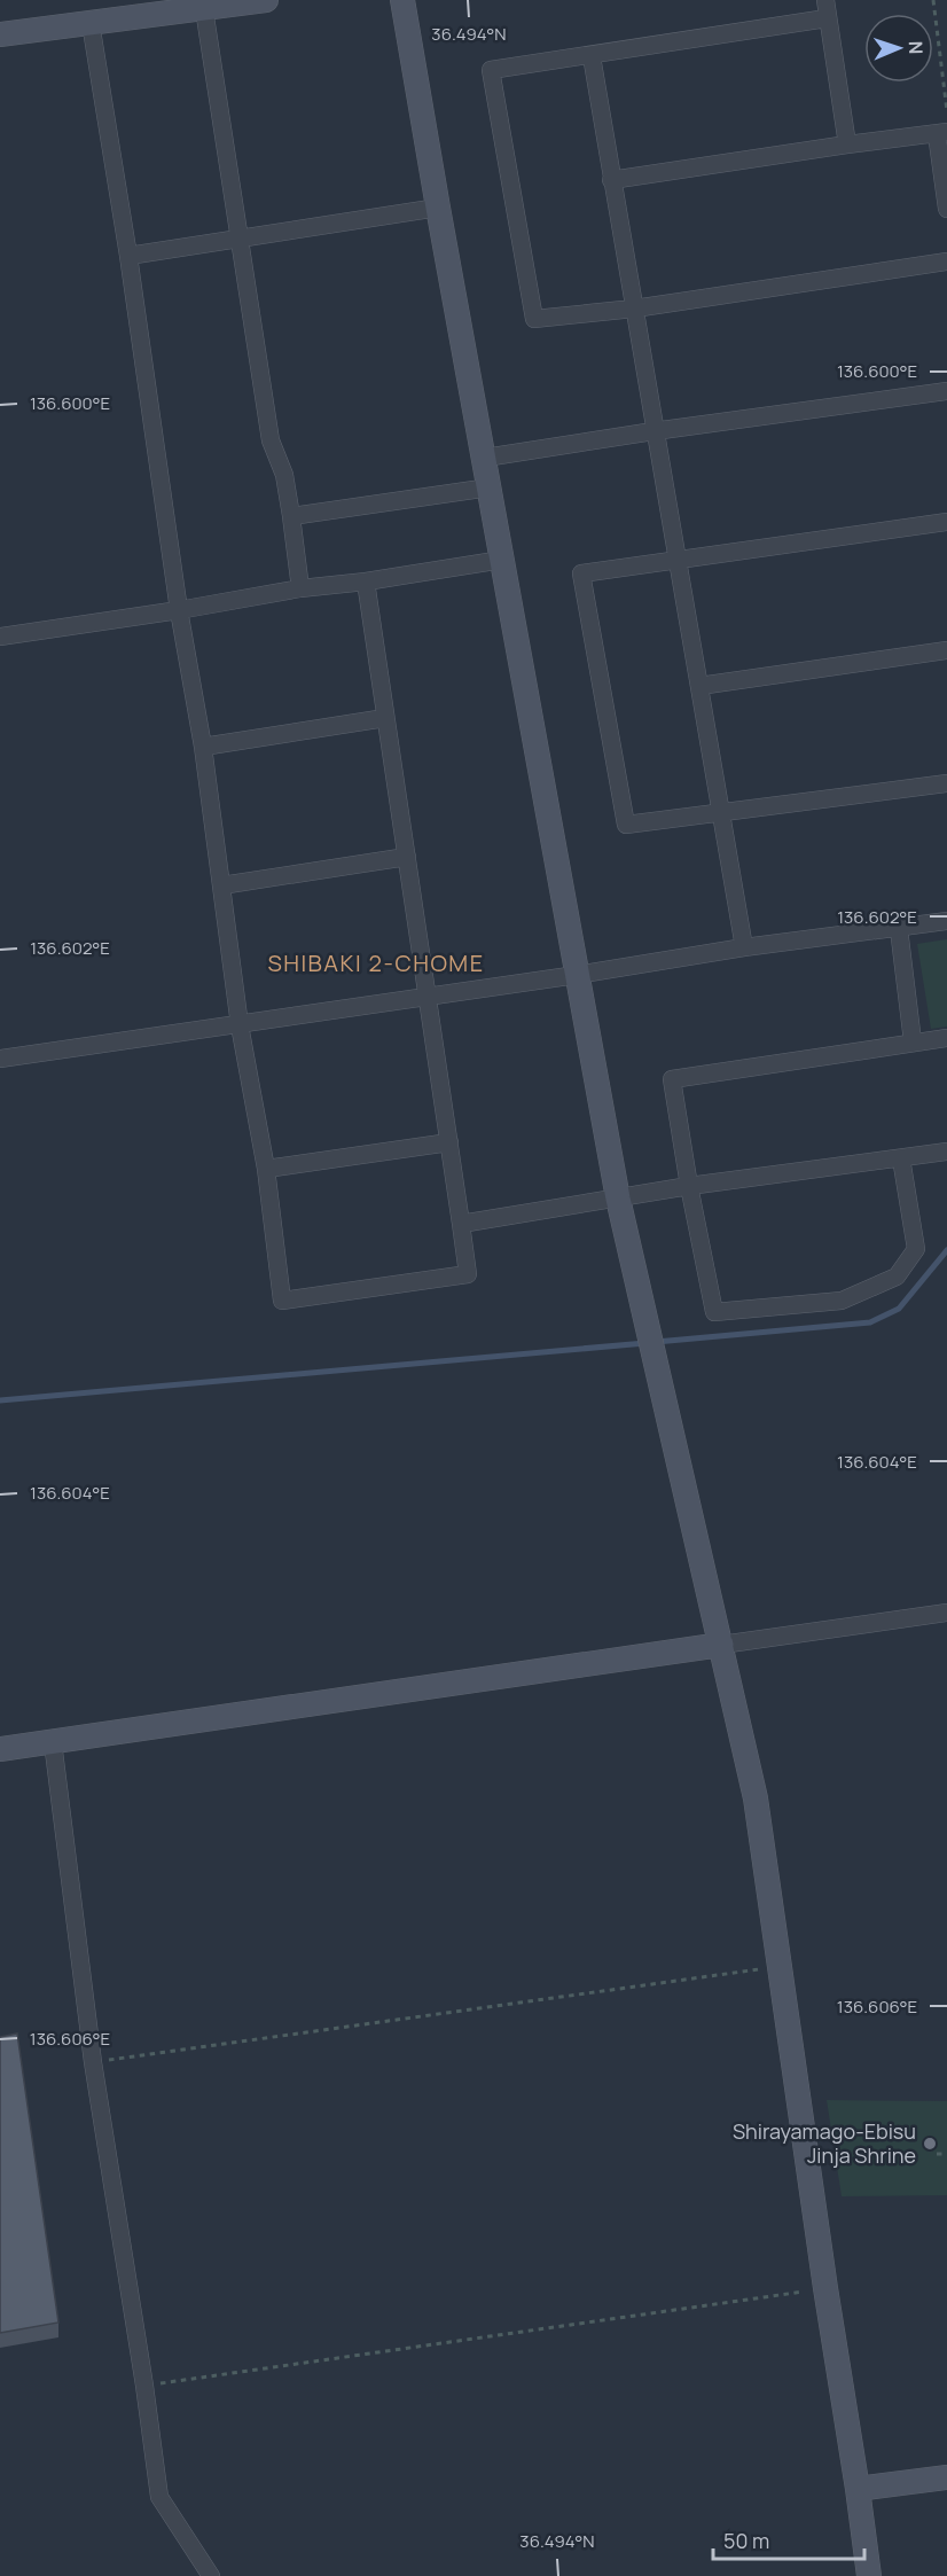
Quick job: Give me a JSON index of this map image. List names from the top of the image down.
{
  "districts": ["SHIBAKI 2-CHOME"],
  "places": ["Shirayamago-Ebisu Jinja Shrine"],
  "scale_bar": "50 m",
  "north": "right",
  "coordinates": [
    "36.494°N",
    "136.600°E",
    "136.602°E",
    "136.604°E",
    "136.606°E"
  ]
}
